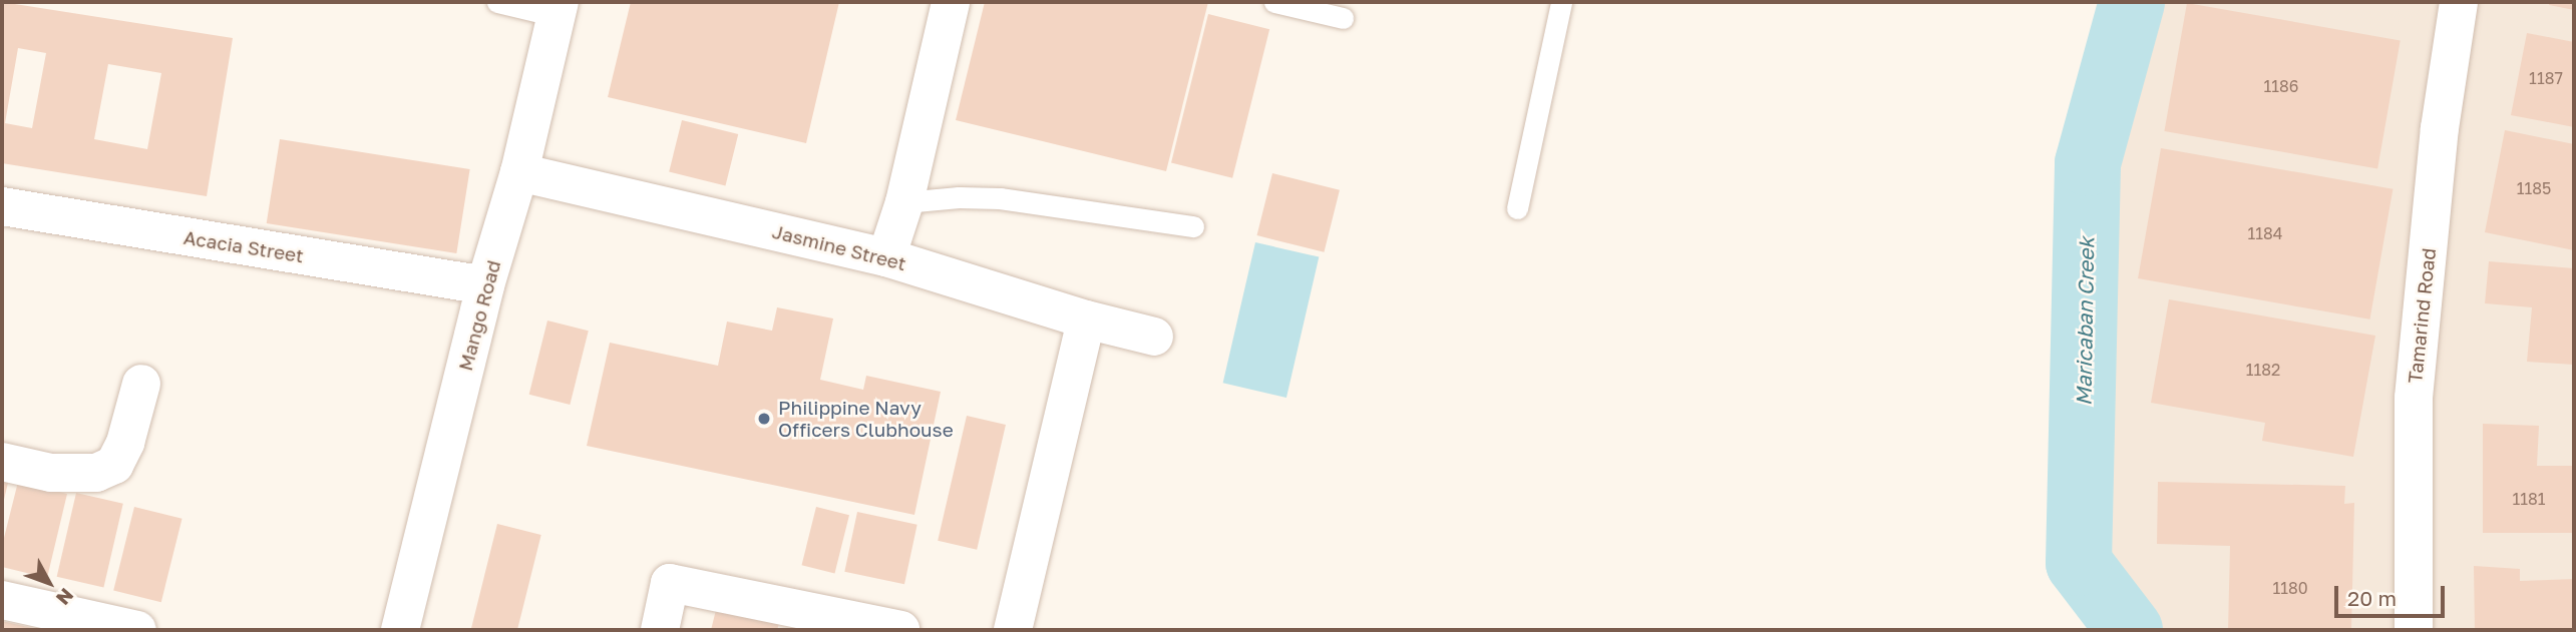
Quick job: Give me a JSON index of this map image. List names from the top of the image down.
{
  "streets": {
    "street": [
      "Acacia Street",
      "Jasmine Street",
      "Mango Road",
      "Tamarind Road"
    ]
  },
  "crossings": [
    ["Acacia Street", "Mango Road"],
    ["Jasmine Street", "Mango Road"]
  ],
  "water": ["Maricaban Creek"],
  "places": ["Philippine Navy Officers Clubhouse"],
  "house_numbers": [
    "1187",
    "1186",
    "1185",
    "1184",
    "1182",
    "1181",
    "1180"
  ],
  "scale_bar": "20 m",
  "north": "bottom right"
}
